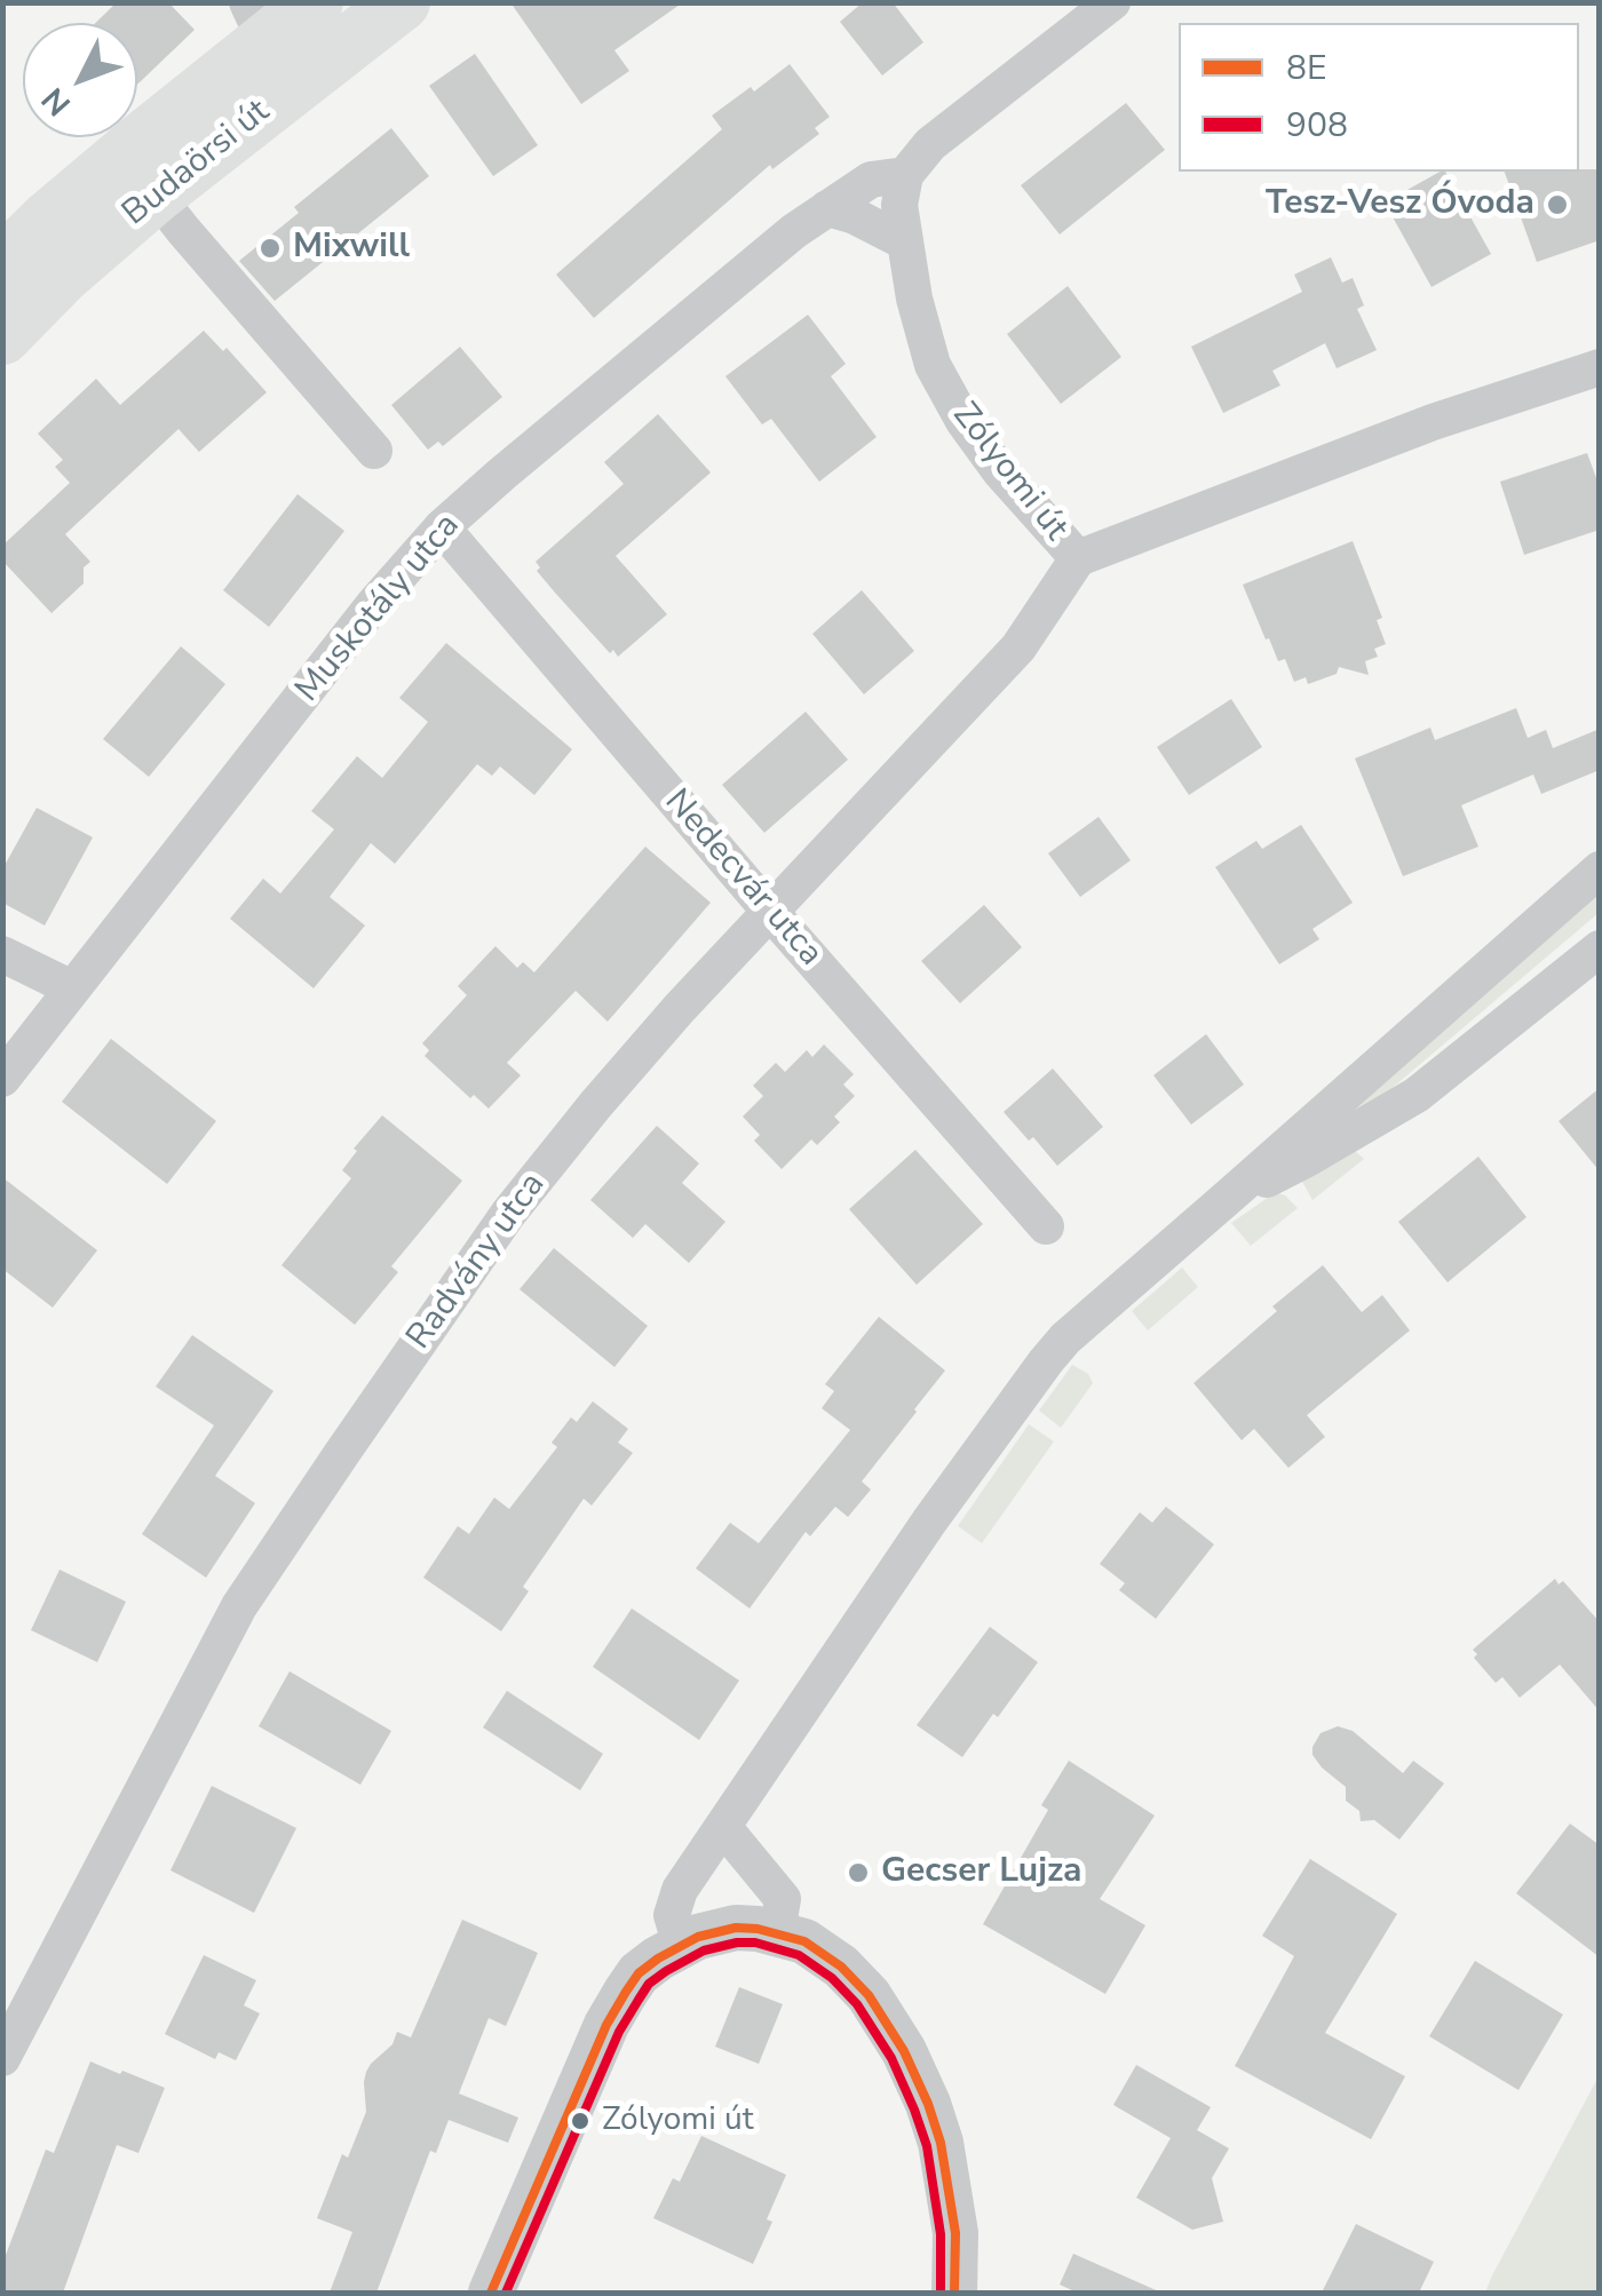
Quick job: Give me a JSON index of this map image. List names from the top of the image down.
{
  "streets": {
    "main road": ["Budaörsi út"],
    "street": [
      "Zólyomi út",
      "Muskotály utca",
      "Nedecvár utca",
      "Radvány utca"
    ]
  },
  "crossings": [
    ["Zólyomi út", "Muskotály utca"],
    ["Zólyomi út", "Radvány utca"],
    ["Muskotály utca", "Nedecvár utca"],
    ["Nedecvár utca", "Radvány utca"]
  ],
  "places": [
    "Tesz-Vesz Óvoda",
    "Mixwill",
    "Gecser Lujza",
    "Zólyomi út"
  ],
  "lines": ["transit line 8E", "transit line 908"],
  "legend": ["8E", "908"],
  "north": "bottom left"
}
